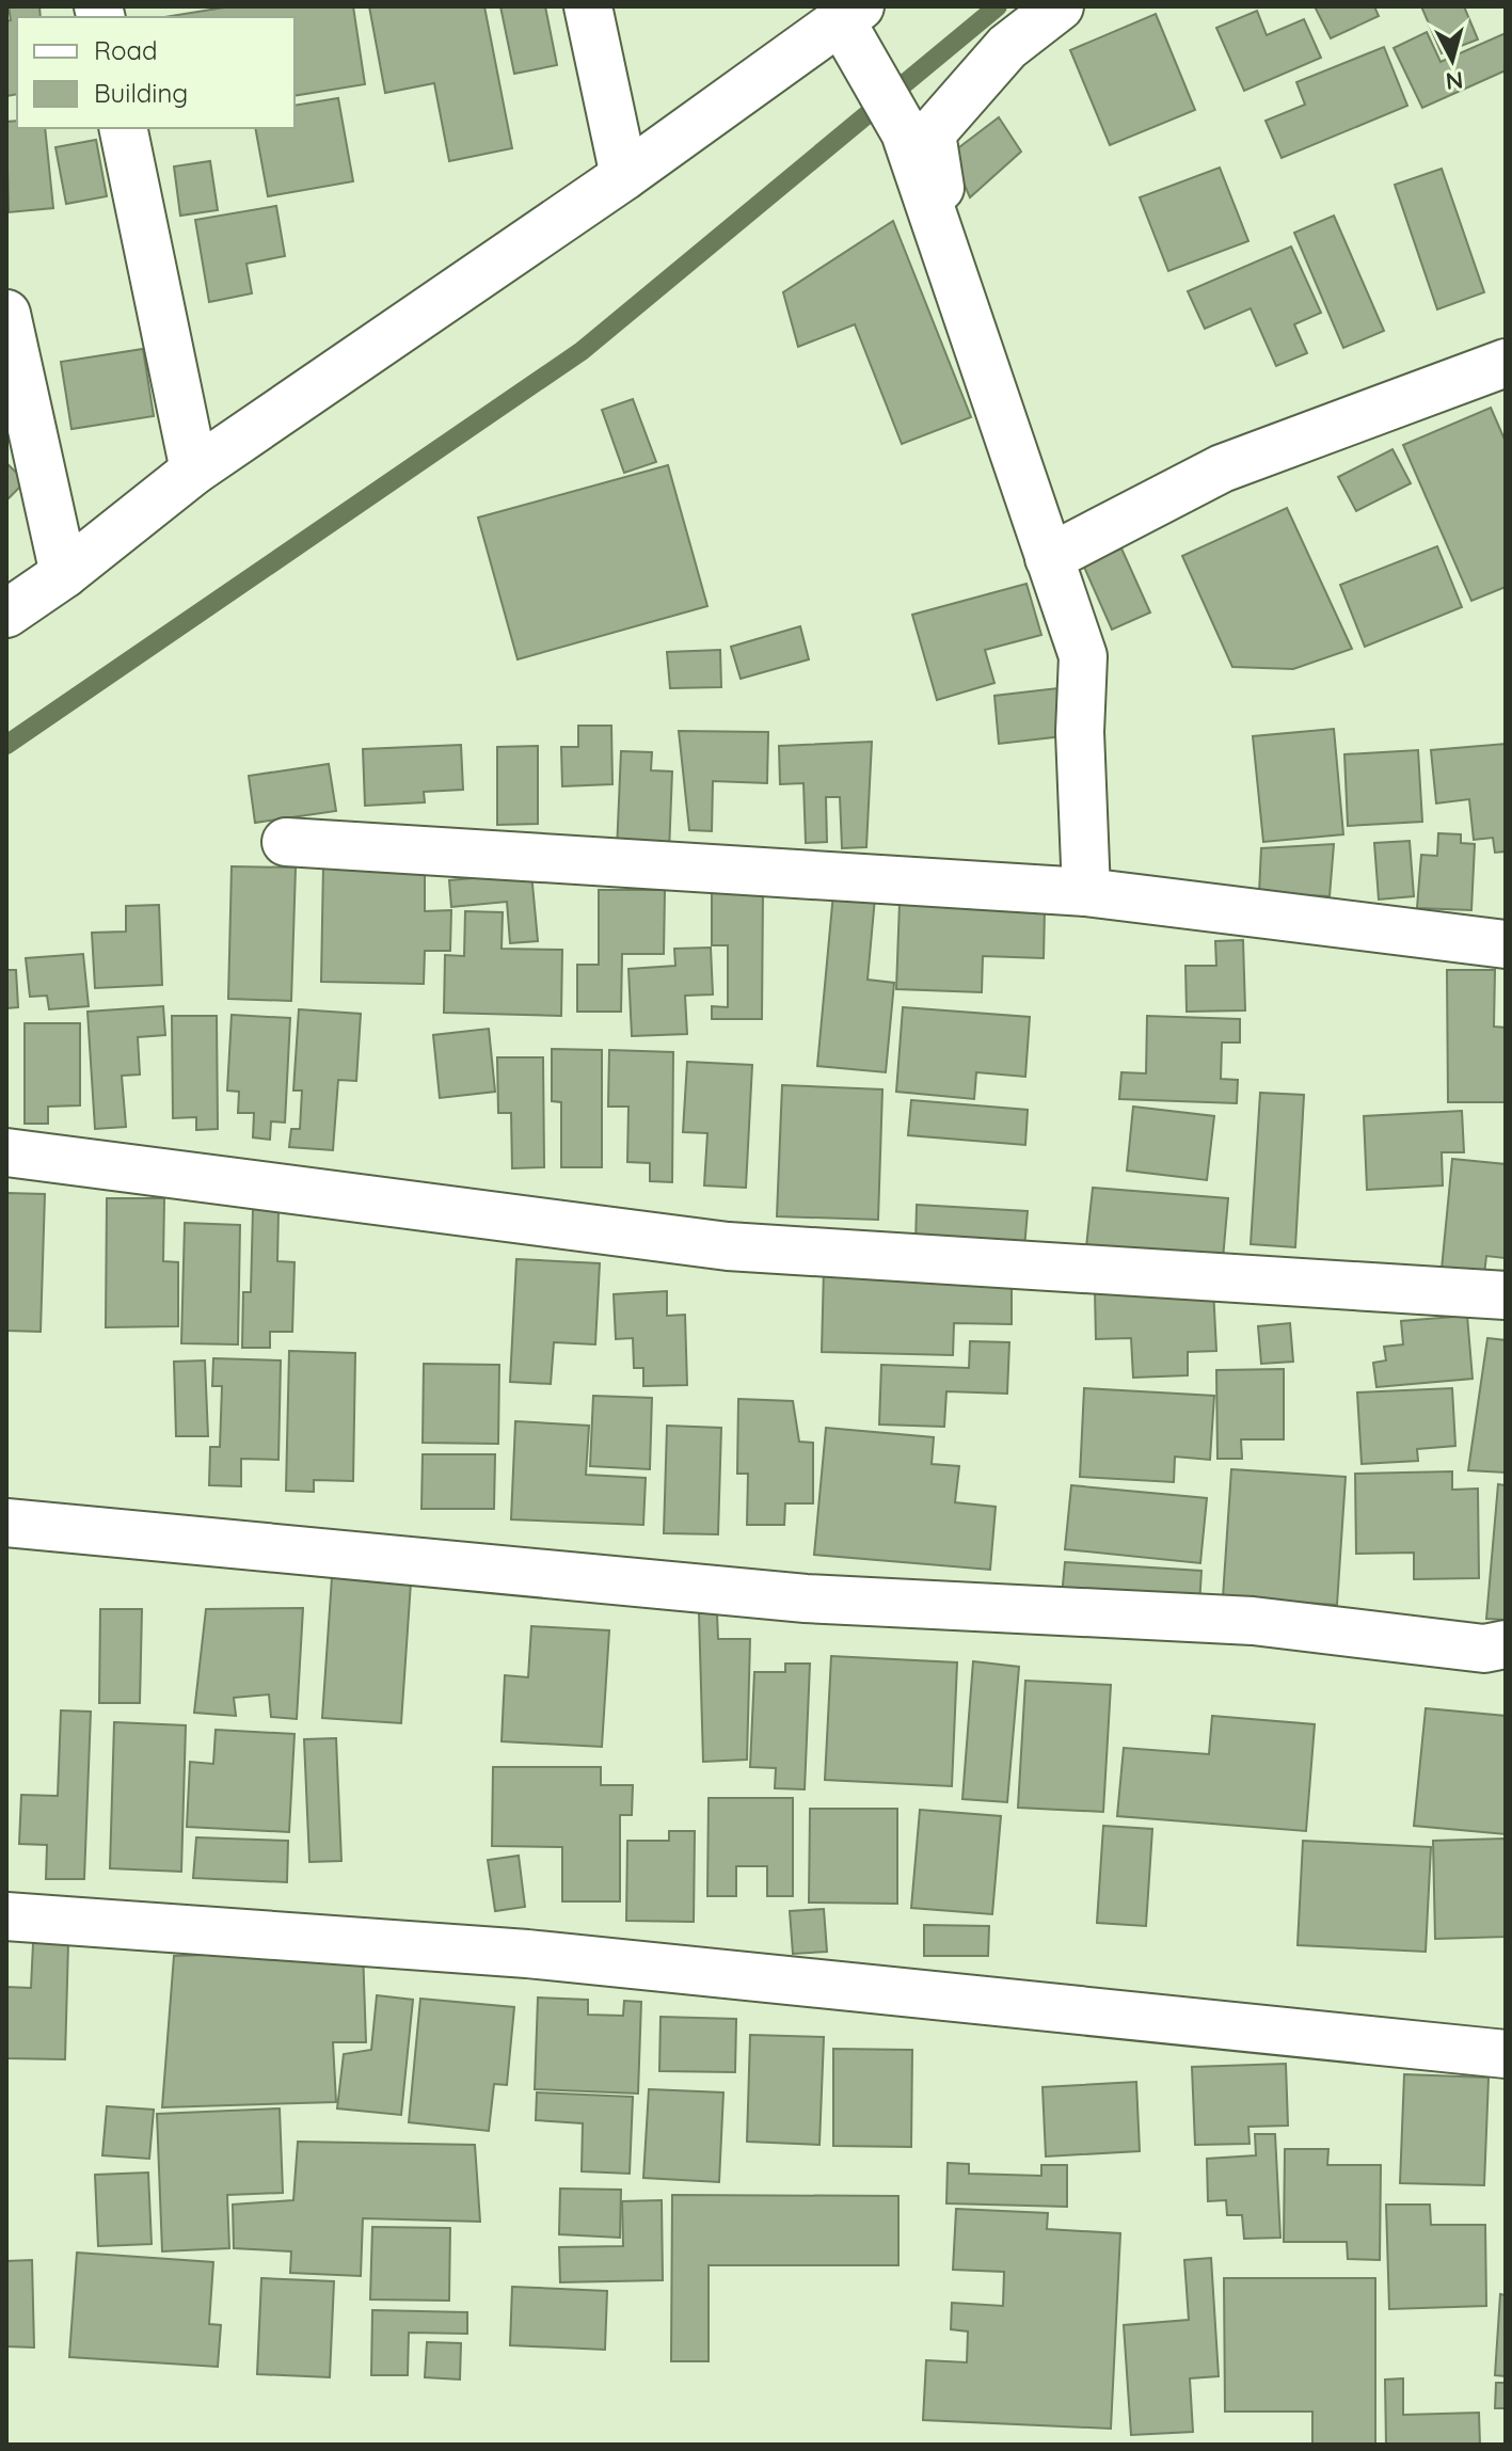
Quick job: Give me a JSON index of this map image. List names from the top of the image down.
{
  "legend": ["Road", "Building"],
  "north": "bottom"
}
